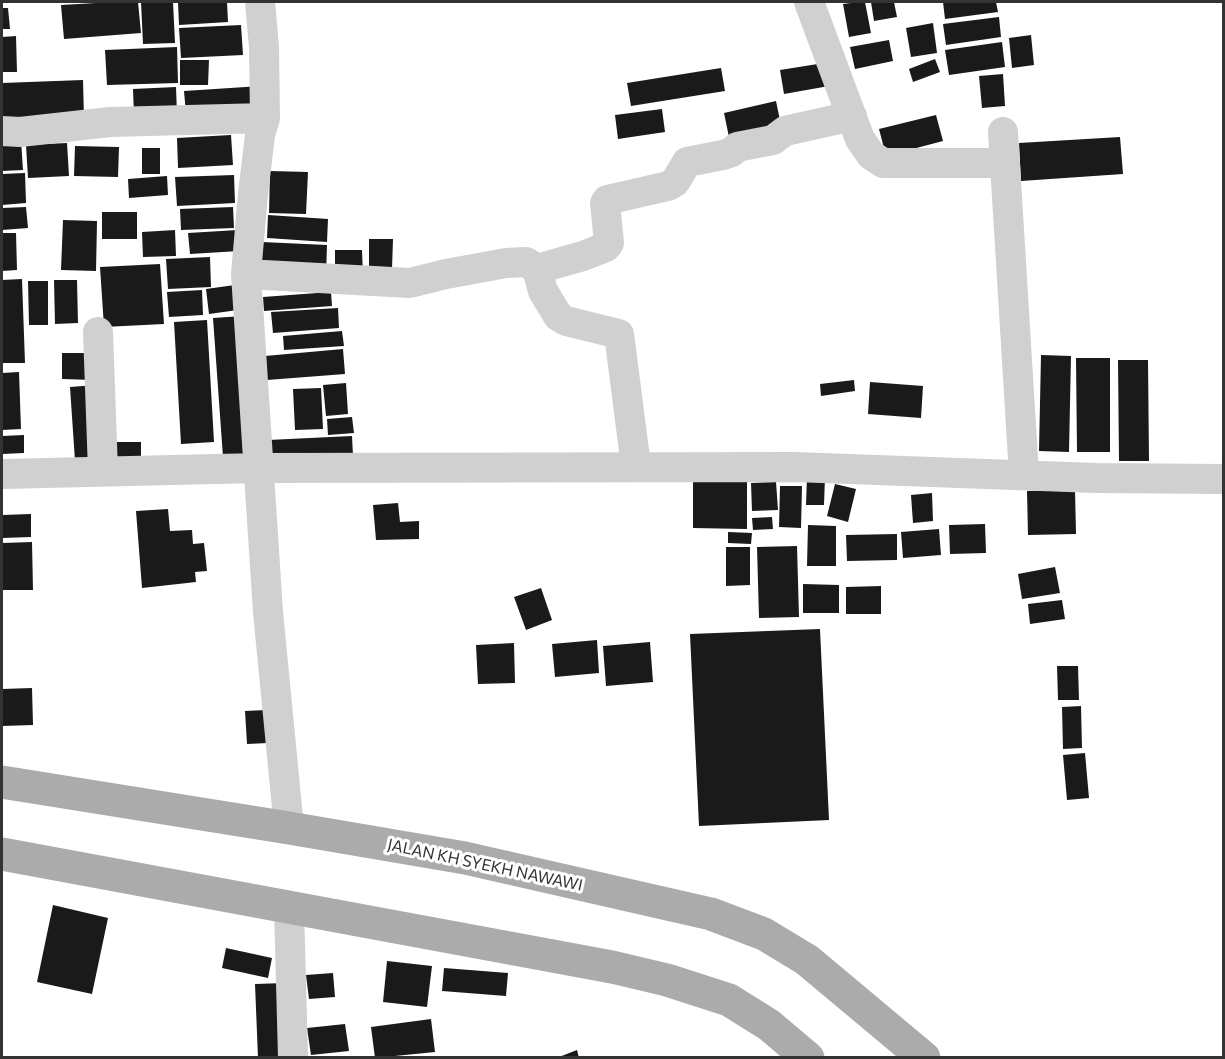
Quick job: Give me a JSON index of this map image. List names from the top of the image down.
{
  "streets": {
    "main road": ["JALAN KH SYEKH NAWAWI"]
  }
}
